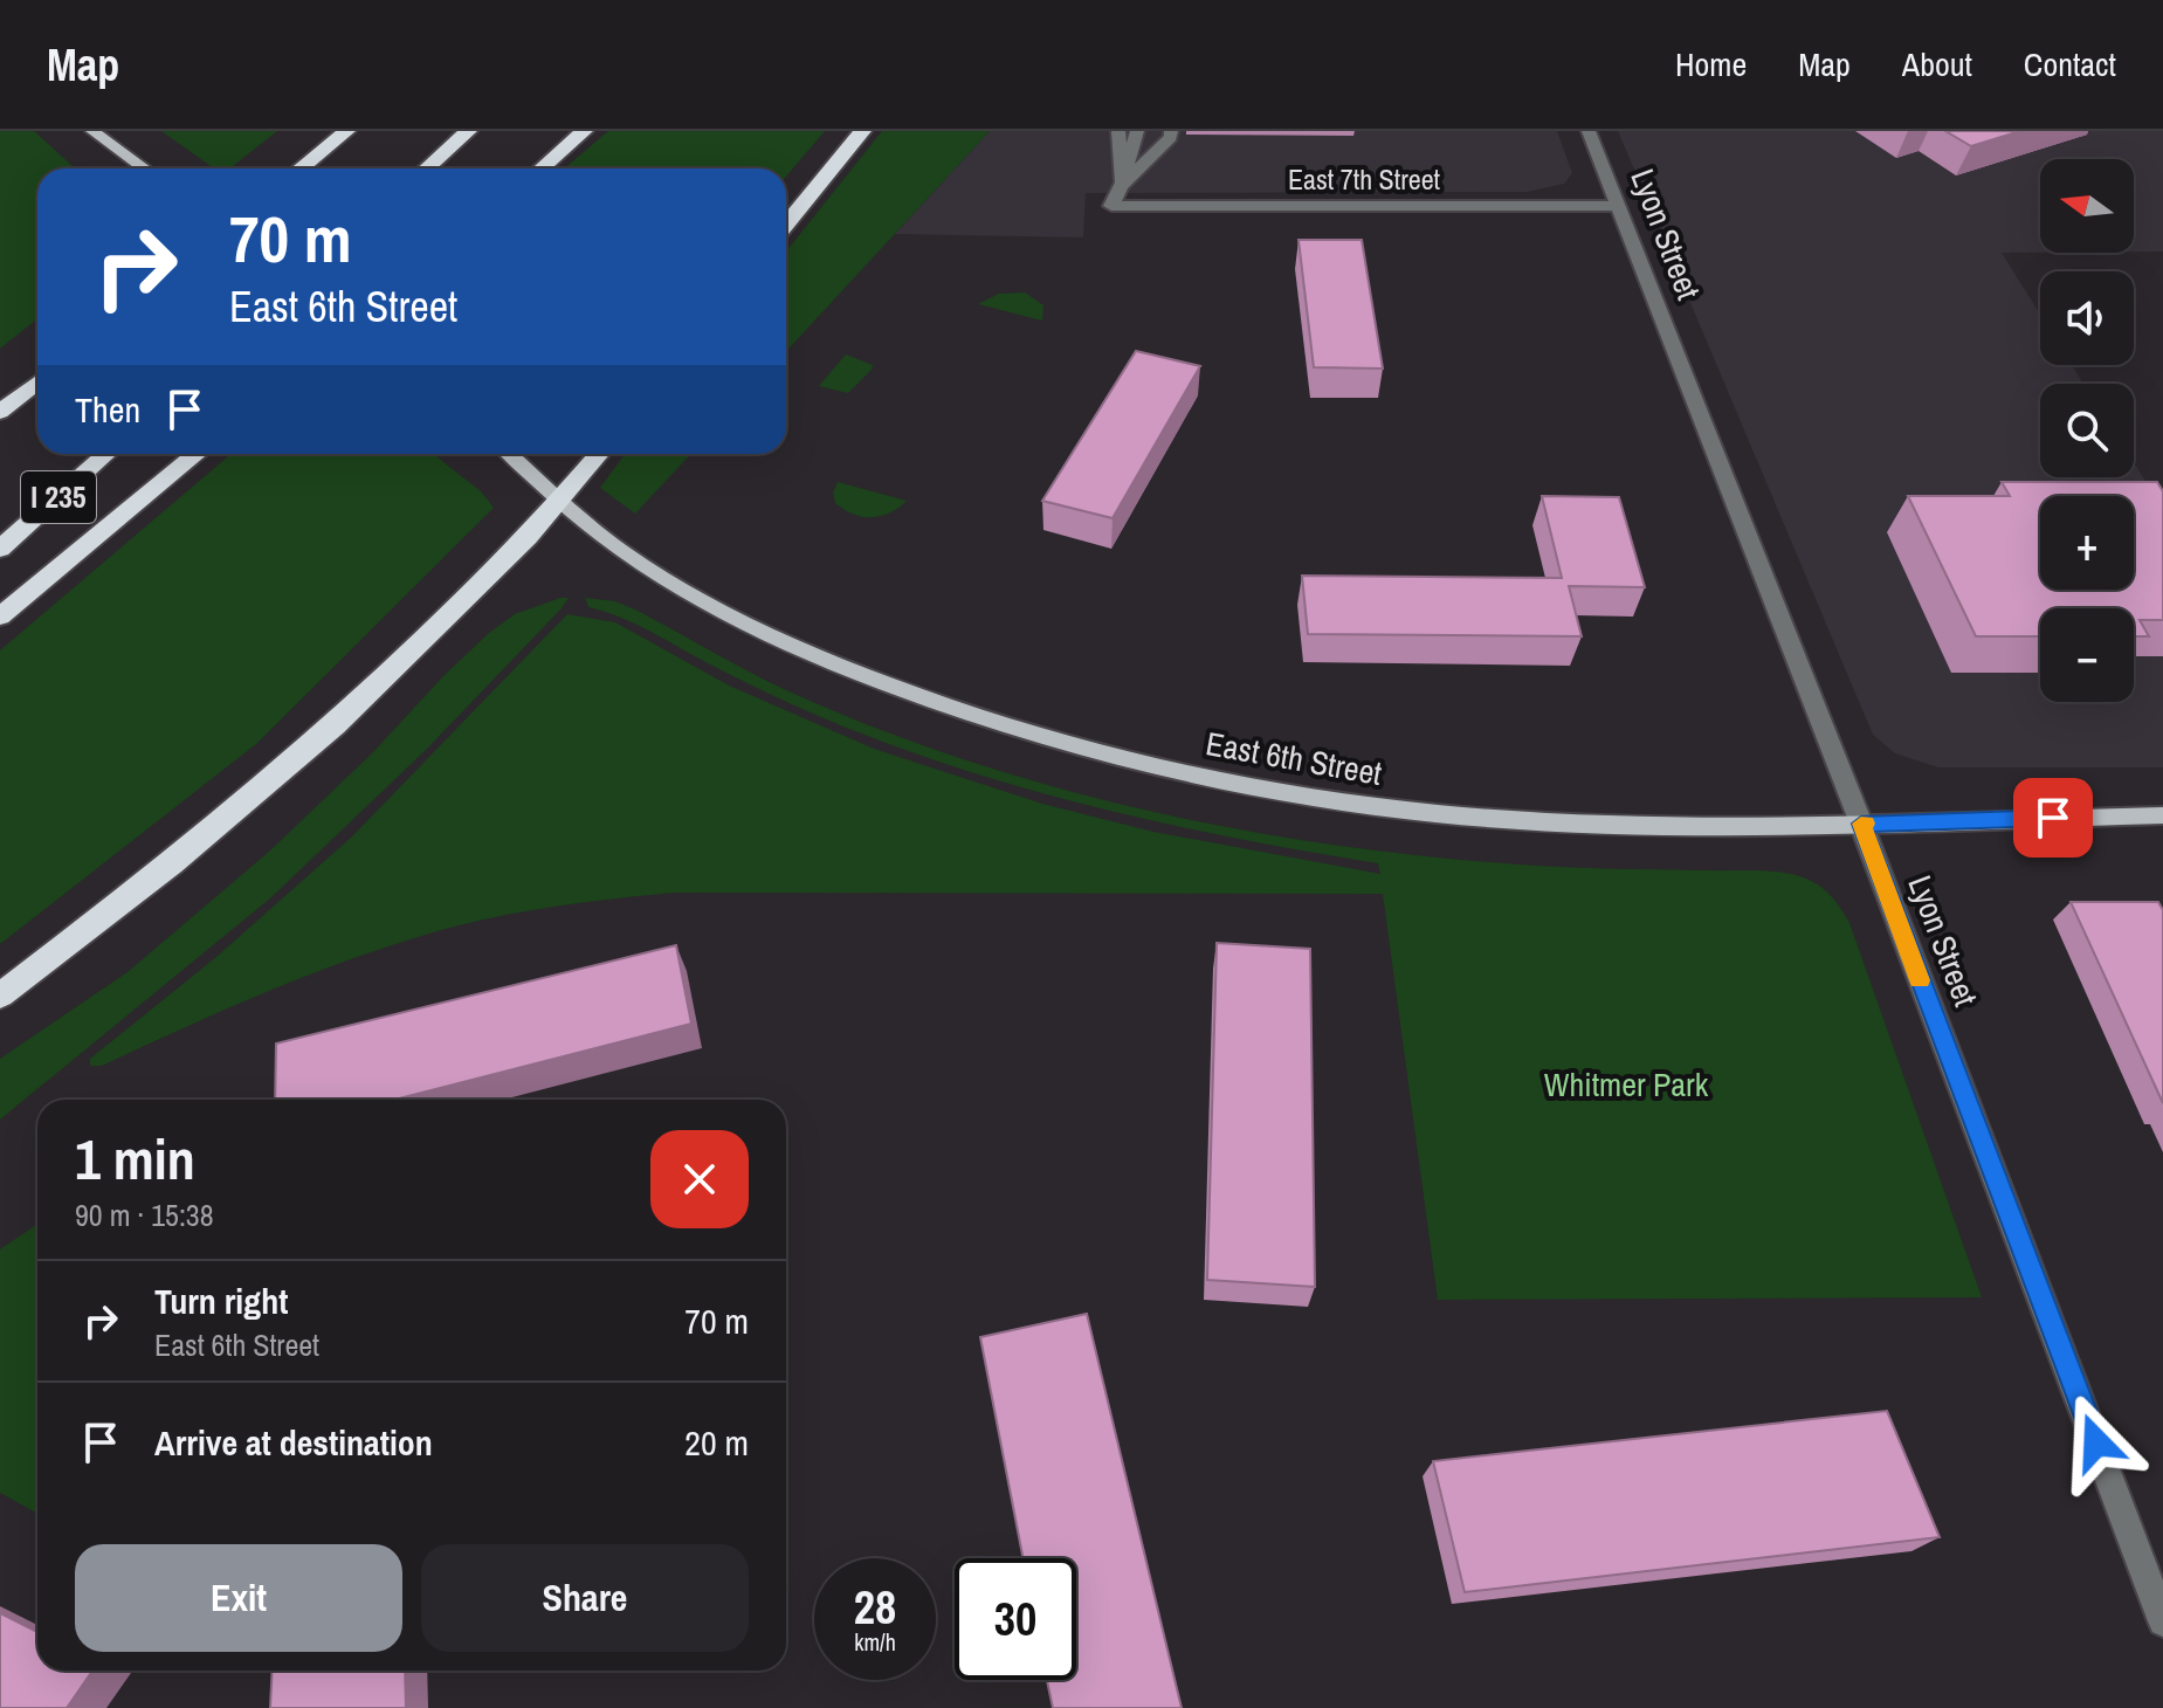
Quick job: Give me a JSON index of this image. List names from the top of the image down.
{
  "streets": {
    "highway": ["I 235"],
    "main road": ["East 6th Street"],
    "street": ["East 7th Street", "Lyon Street"]
  },
  "crossings": [
    ["East 7th Street", "Lyon Street"],
    ["Lyon Street", "East 6th Street"]
  ],
  "parks": ["Whitmer Park"],
  "north": "left",
  "page": {
    "header": "Map",
    "nav": [
      "Home",
      "Map",
      "About",
      "Contact"
    ],
    "map_buttons": ["+", "−"],
    "turn": ["70 m", "East 6th Street"],
    "then": "Then",
    "heading": ["1 min", "90 m · 15:38"],
    "list": [
      {
        "name": "Turn right",
        "note": "East 6th Street",
        "value": "70 m"
      },
      {
        "name": "Arrive at destination",
        "value": "20 m"
      }
    ],
    "buttons": ["Exit", "Share"],
    "speed": "28 km/h",
    "limit": "30"
  }
}
